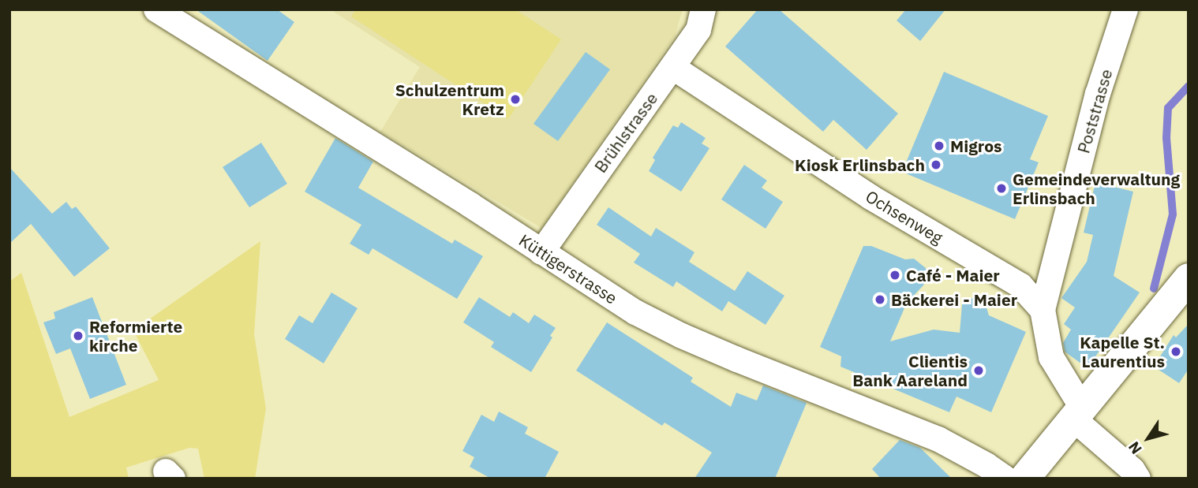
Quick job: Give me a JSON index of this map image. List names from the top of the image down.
{
  "streets": {
    "street": [
      "Poststrasse",
      "Brühlstrasse",
      "Ochsenweg",
      "Küttigerstrasse"
    ]
  },
  "crossings": [
    ["Poststrasse", "Ochsenweg"],
    ["Brühlstrasse", "Ochsenweg"],
    ["Brühlstrasse", "Küttigerstrasse"]
  ],
  "places": [
    "Schulzentrum Kretz",
    "Migros",
    "Kiosk Erlinsbach",
    "Gemeindeverwaltung Erlinsbach",
    "Café - Maier",
    "Bäckerei - Maier",
    "Reformierte kirche",
    "Kapelle St. Laurentius",
    "Clientis Bank Aareland"
  ],
  "north": "bottom left"
}
